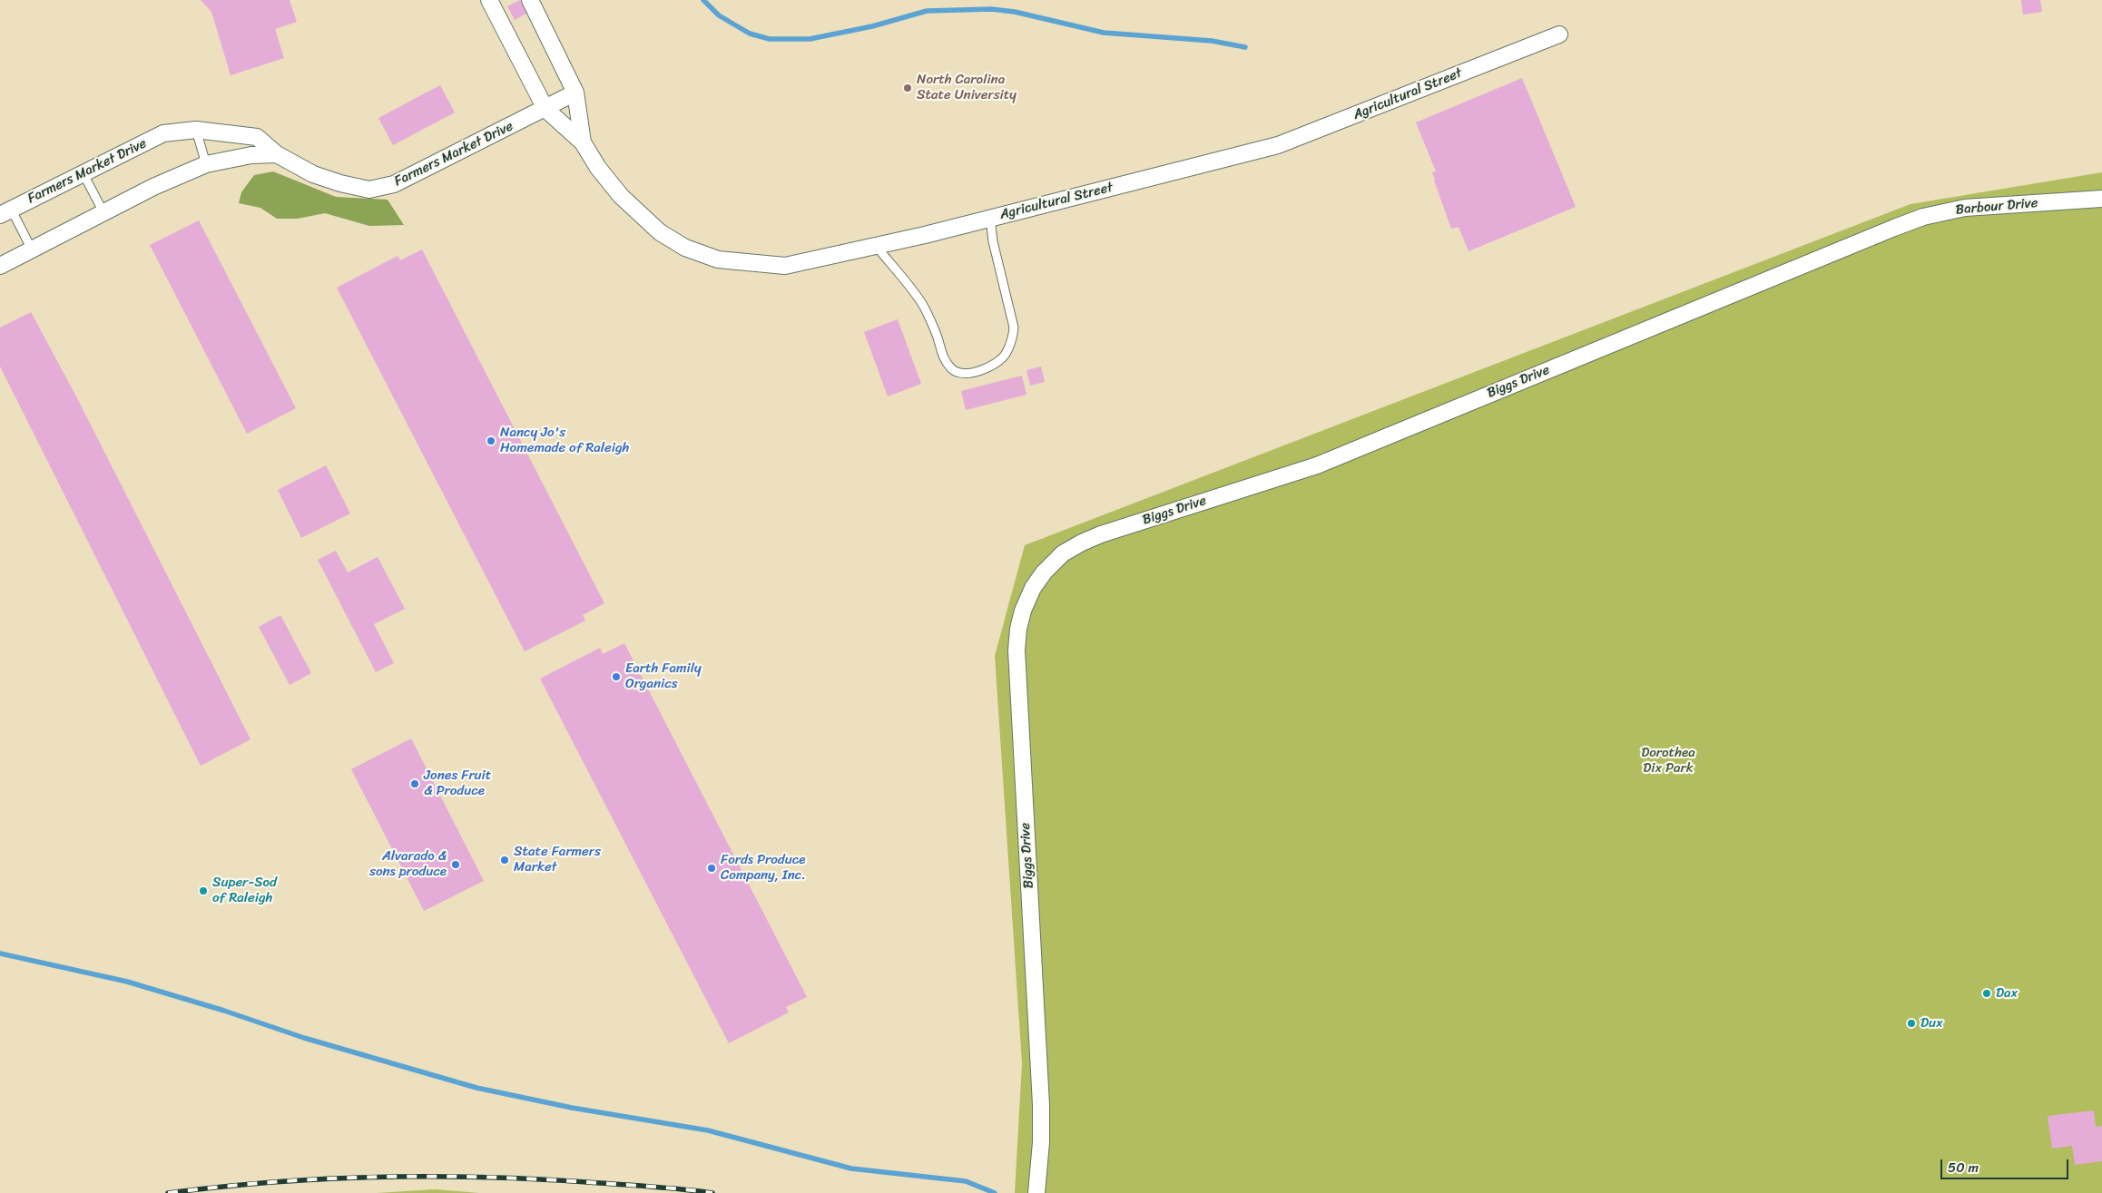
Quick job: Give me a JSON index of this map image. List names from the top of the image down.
{
  "streets": {
    "street": [
      "Agricultural Street",
      "Farmers Market Drive",
      "Barbour Drive",
      "Biggs Drive"
    ]
  },
  "crossings": [
    ["Agricultural Street", "Farmers Market Drive"],
    ["Barbour Drive", "Biggs Drive"]
  ],
  "parks": ["Dorothea Dix Park"],
  "places": [
    "North Carolina State University",
    "Nancy Jo's Homemade of Raleigh",
    "Earth Family Organics",
    "Jones Fruit & Produce",
    "State Farmers Market",
    "Alvarado & sons produce",
    "Fords Produce Company, Inc.",
    "Super-Sod of Raleigh",
    "Dax",
    "Dux"
  ],
  "scale_bar": "50 m"
}
